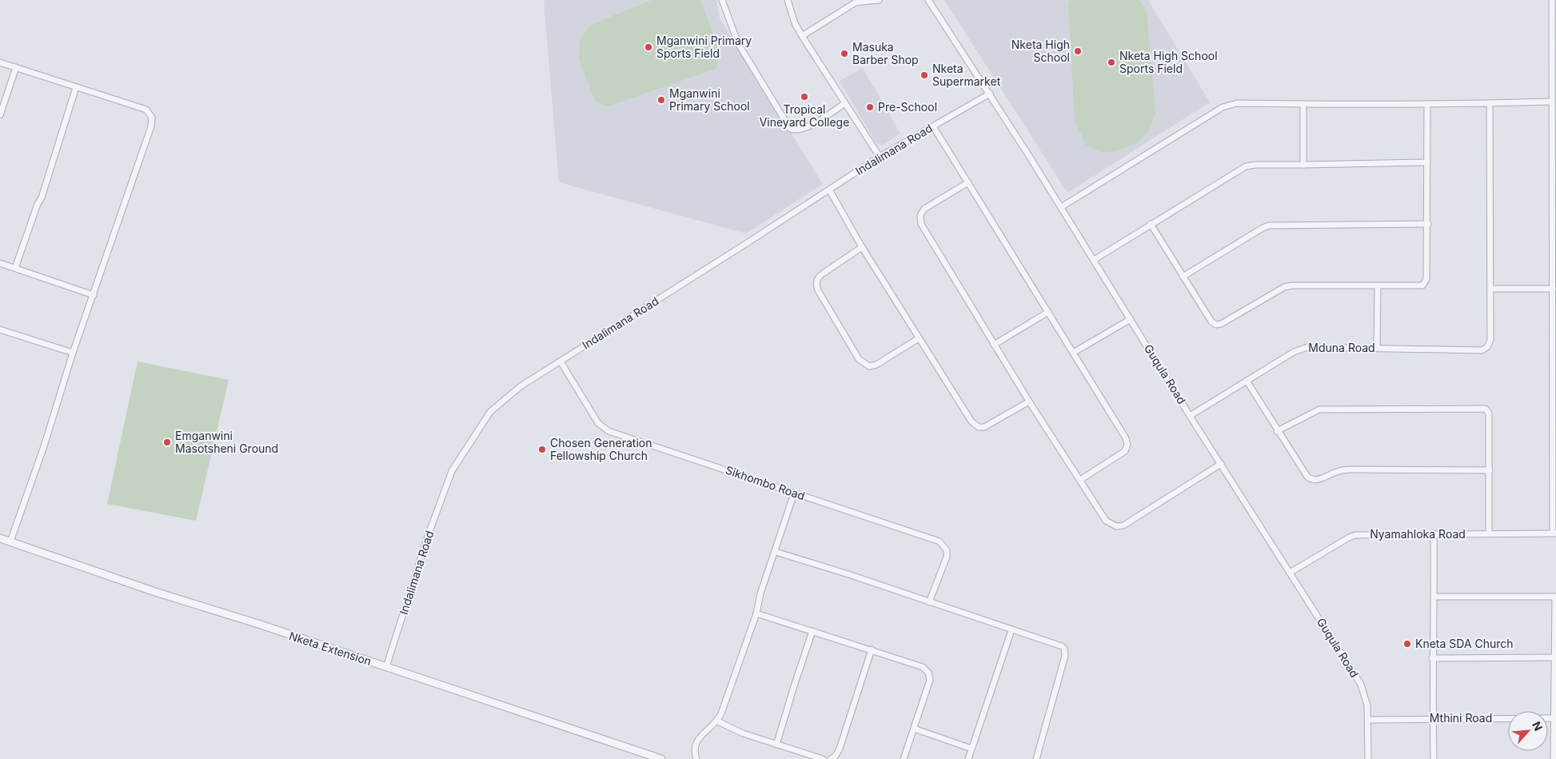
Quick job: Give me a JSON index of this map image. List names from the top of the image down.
{
  "streets": {
    "street": [
      "Indalimana Road",
      "Mduna Road",
      "Guqula Road",
      "Sikhombo Road",
      "Nyamahloka Road",
      "Nketa Extension",
      "Mthini Road"
    ]
  },
  "crossings": [
    ["Indalimana Road", "Guqula Road"],
    ["Indalimana Road", "Sikhombo Road"],
    ["Indalimana Road", "Nketa Extension"],
    ["Mduna Road", "Guqula Road"],
    ["Guqula Road", "Nyamahloka Road"],
    ["Guqula Road", "Mthini Road"]
  ],
  "places": [
    "Mganwini Primary Sports Field",
    "Nketa High School",
    "Masuka Barber Shop",
    "Nketa High School Sports Field",
    "Nketa Supermarket",
    "Tropical Vineyard College",
    "Mganwini Primary School",
    "Pre-School",
    "Emganwini Masotsheni Ground",
    "Chosen Generation Fellowship Church",
    "Kneta SDA Church"
  ],
  "north": "top right"
}
